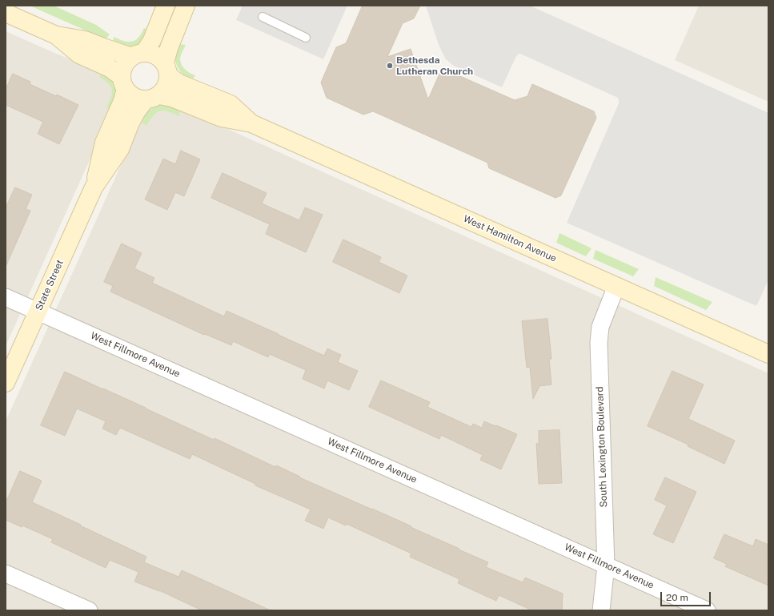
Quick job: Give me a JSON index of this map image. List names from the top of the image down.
{
  "streets": {
    "street": [
      "West Hamilton Avenue",
      "State Street",
      "West Fillmore Avenue",
      "South Lexington Boulevard"
    ]
  },
  "crossings": [
    ["West Hamilton Avenue", "State Street"],
    ["West Hamilton Avenue", "South Lexington Boulevard"],
    ["State Street", "West Fillmore Avenue"],
    ["West Fillmore Avenue", "South Lexington Boulevard"]
  ],
  "places": ["Bethesda Lutheran Church"],
  "scale_bar": "20 m"
}
